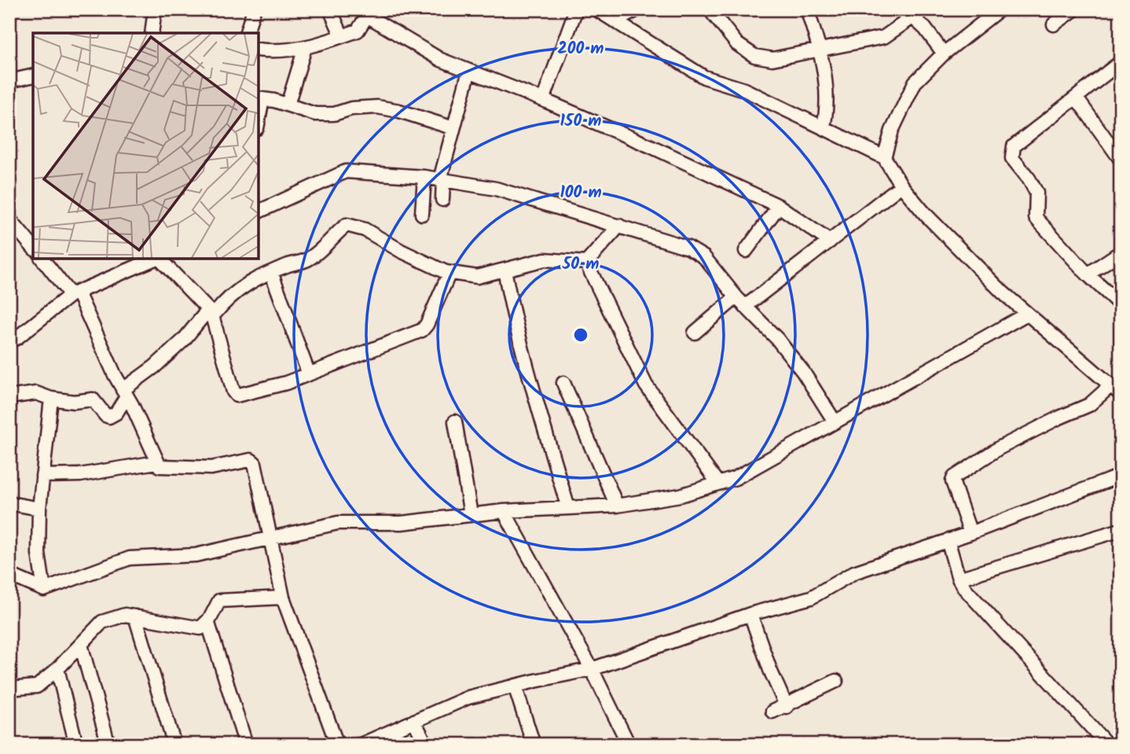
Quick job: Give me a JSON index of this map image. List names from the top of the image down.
{
  "rings": [
    "200 m",
    "150 m",
    "100 m",
    "50 m"
  ]
}
